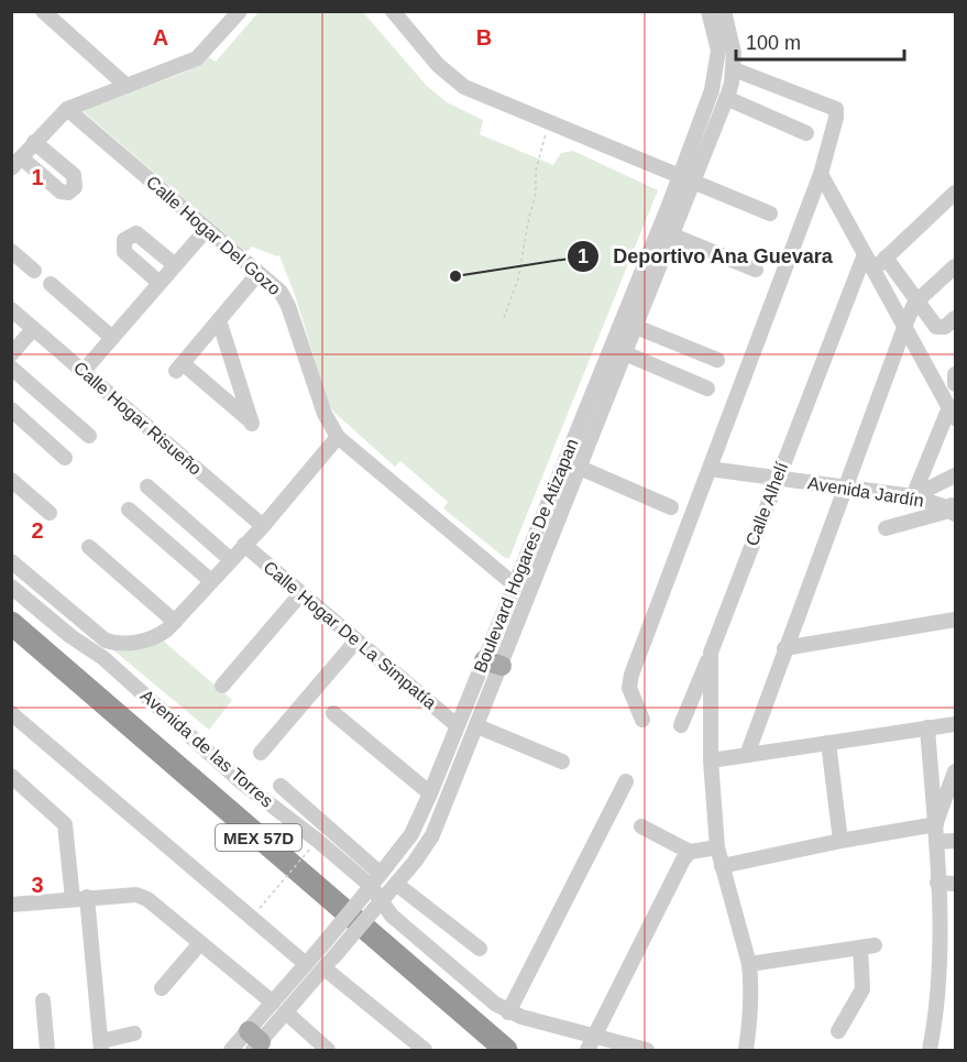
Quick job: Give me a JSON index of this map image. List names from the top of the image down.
{
  "streets": {
    "highway": ["MEX 57D"],
    "street": [
      "Calle Hogar Del Gozo",
      "Calle Hogar Risueño",
      "Avenida Jardín",
      "Calle Alhelí",
      "Boulevard Hogares De Atizapan",
      "Calle Hogar De La Simpatía",
      "Avenida de las Torres"
    ]
  },
  "crossings": [
    ["Calle Hogar Del Gozo", "Boulevard Hogares De Atizapan"],
    ["Avenida Jardín", "Calle Alhelí"],
    ["Boulevard Hogares De Atizapan", "Calle Hogar De La Simpatía"],
    ["Boulevard Hogares De Atizapan", "Avenida de las Torres"]
  ],
  "places": ["Deportivo Ana Guevara"],
  "scale_bar": "100 m",
  "grid": {
    "columns": ["A", "B"],
    "rows": ["1", "2", "3"]
  }
}
